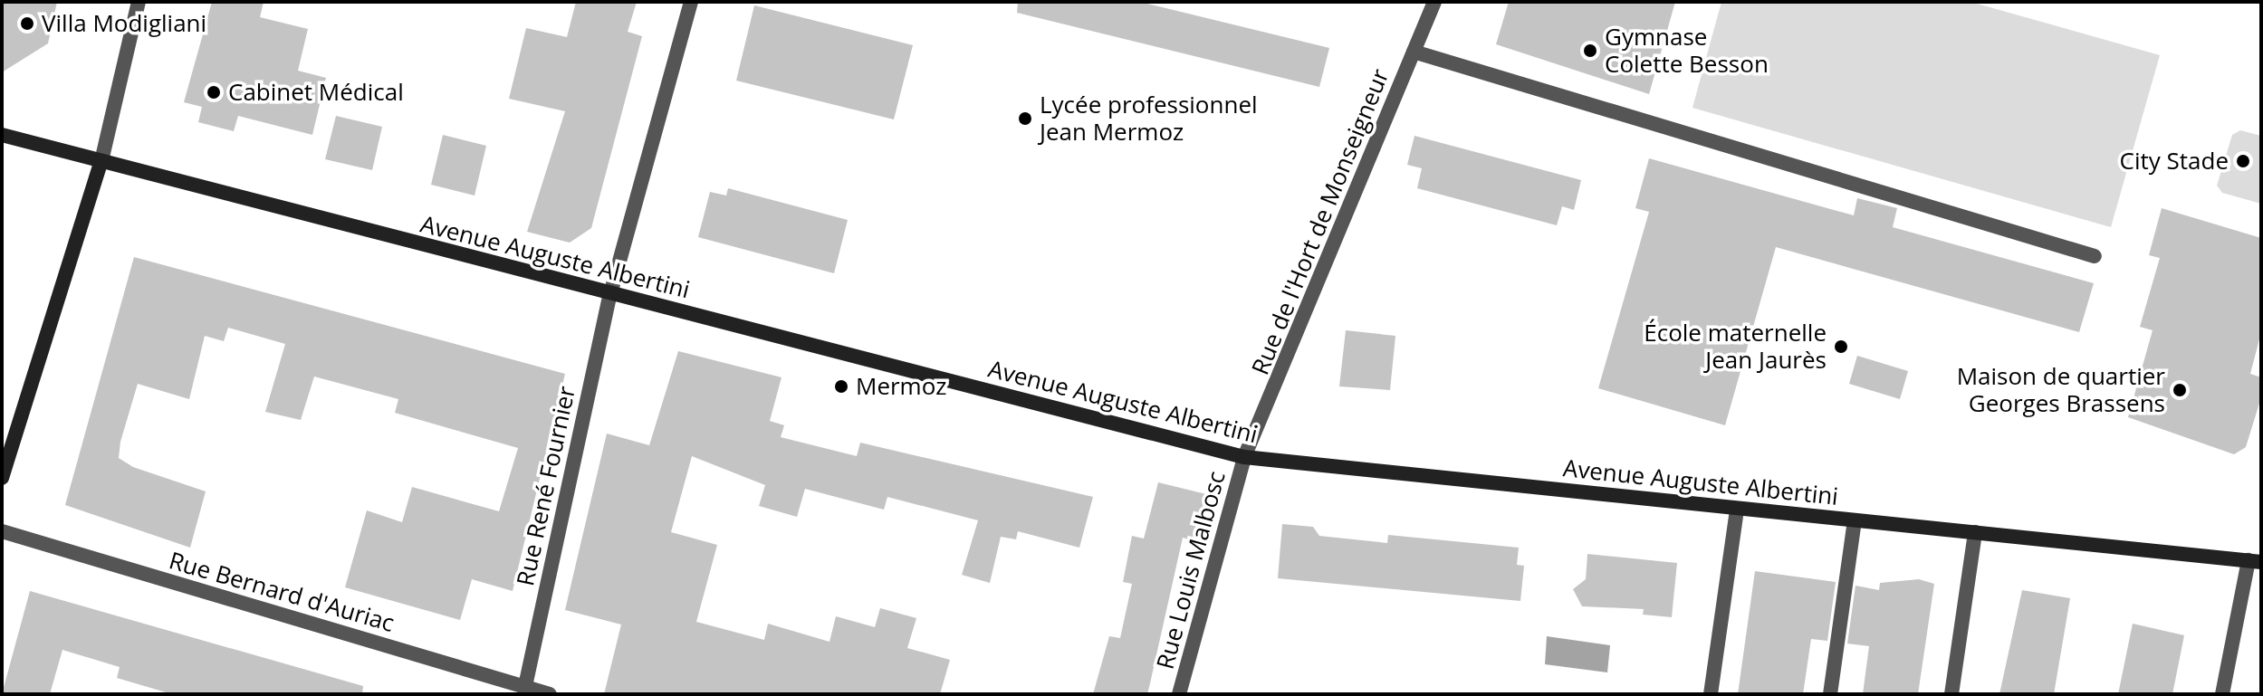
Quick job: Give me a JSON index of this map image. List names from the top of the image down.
{
  "streets": {
    "street": [
      "Rue de l'Hort de Monseigneur",
      "Avenue Auguste Albertini",
      "Rue René Fournier",
      "Rue Louis Malbosc",
      "Rue Bernard d'Auriac"
    ]
  },
  "crossings": [
    ["Rue de l'Hort de Monseigneur", "Avenue Auguste Albertini"],
    ["Rue de l'Hort de Monseigneur", "Rue Louis Malbosc"],
    ["Avenue Auguste Albertini", "Rue René Fournier"],
    ["Avenue Auguste Albertini", "Rue Louis Malbosc"],
    ["Rue René Fournier", "Rue Bernard d'Auriac"]
  ],
  "places": [
    "Villa Modigliani",
    "Gymnase Colette Besson",
    "Cabinet Médical",
    "Lycée professionnel Jean Mermoz",
    "City Stade",
    "École maternelle Jean Jaurès",
    "Mermoz",
    "Maison de quartier Georges Brassens"
  ]
}
